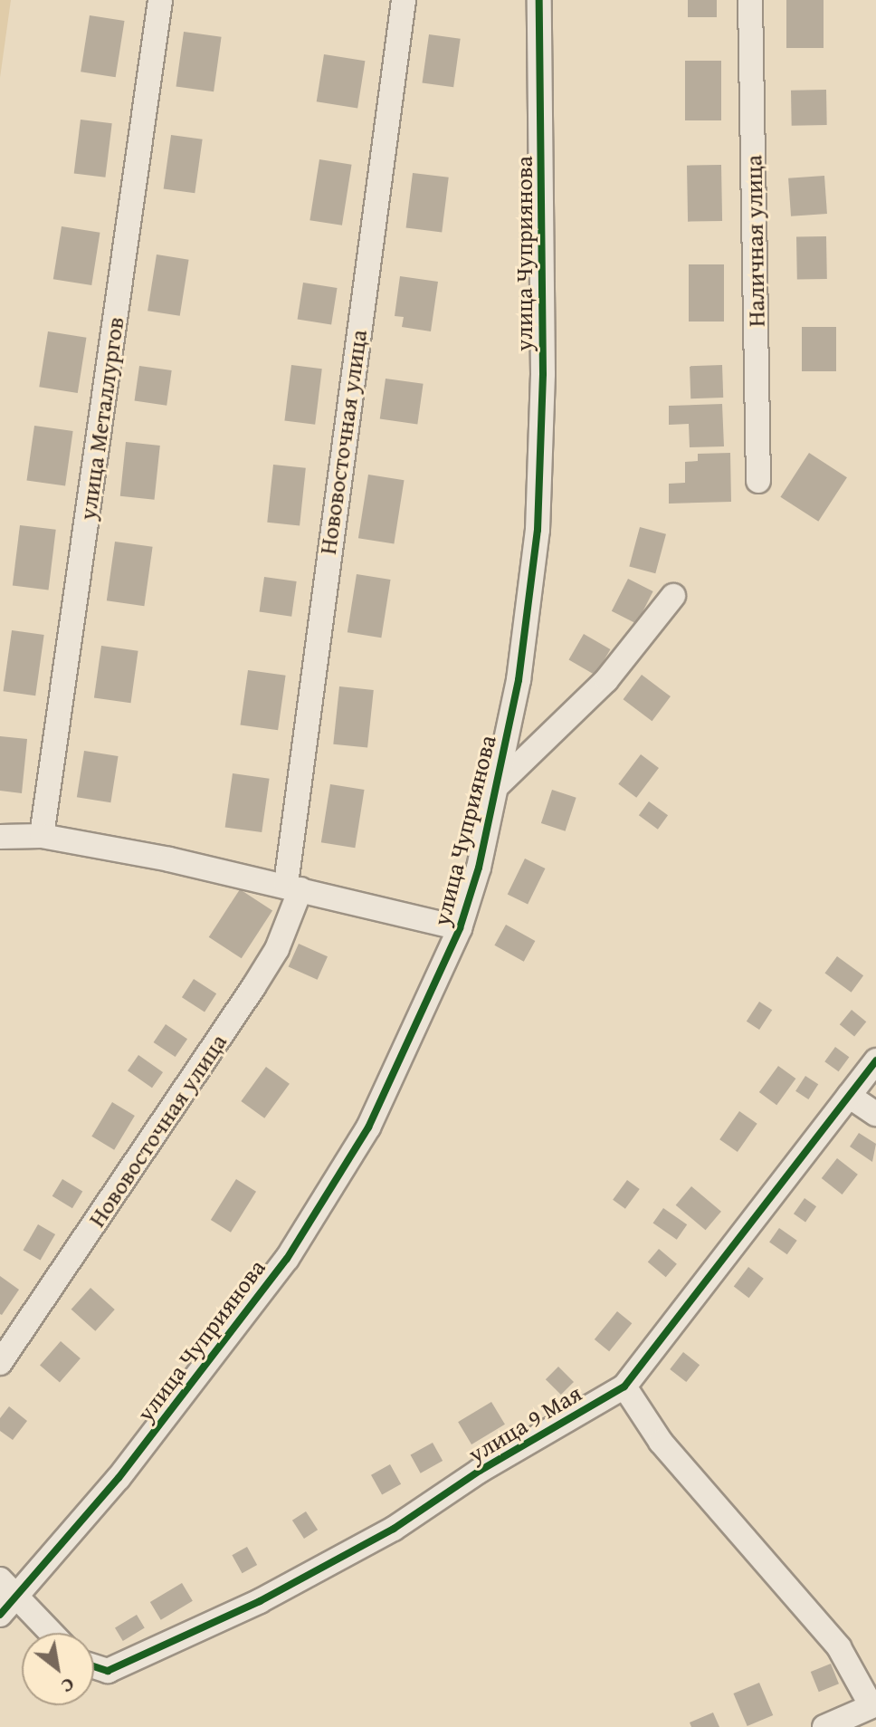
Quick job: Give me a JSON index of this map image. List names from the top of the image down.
{
  "streets": {
    "street": [
      "Наличная улица",
      "улица Чуприянова",
      "улица Металлургов",
      "Нововосточная улица",
      "улица 9 Мая"
    ]
  },
  "north": "bottom right"
}
